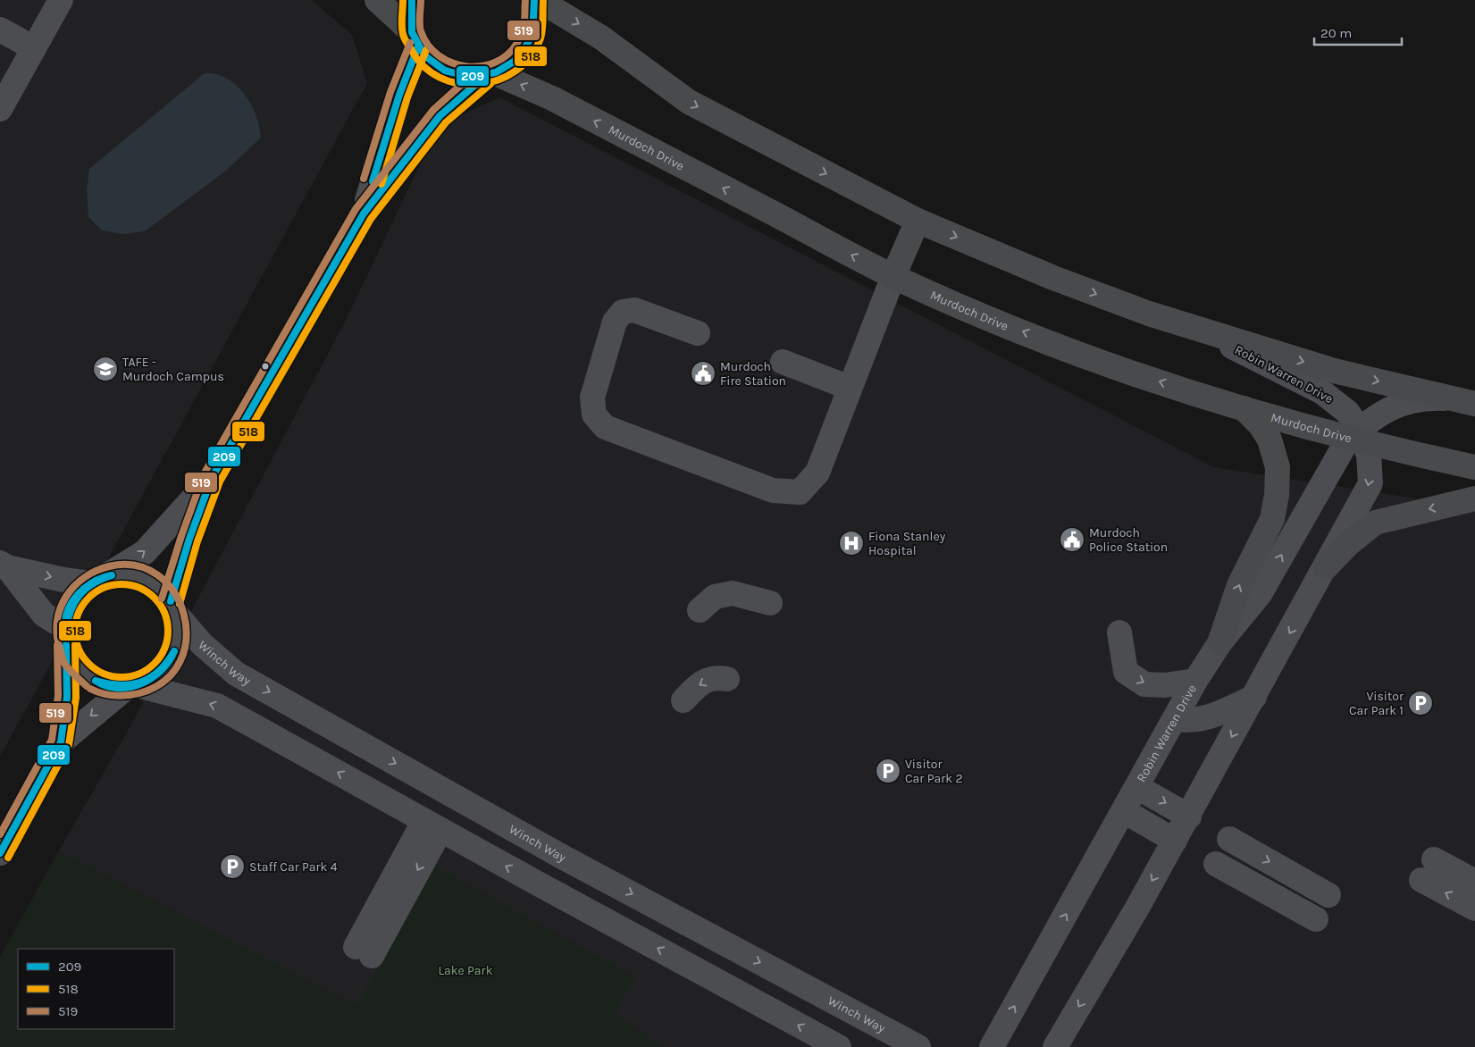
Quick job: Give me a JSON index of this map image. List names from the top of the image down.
{
  "streets": {
    "main road": ["Murdoch Drive"],
    "street": ["Robin Warren Drive", "Winch Way"]
  },
  "crossings": [
    ["Murdoch Drive", "Robin Warren Drive"]
  ],
  "parks": ["Lake Park"],
  "places": {
    "school or university": ["TAFE - Murdoch Campus"],
    "public building": ["Murdoch Fire Station", "Murdoch Police Station"],
    "hospital": ["Fiona Stanley Hospital"],
    "parking": ["Visitor Car Park 1", "Visitor Car Park 2", "Staff Car Park 4"]
  },
  "lines": ["transit line 209", "transit line 518", "transit line 519"],
  "legend": ["209", "518", "519"],
  "scale_bar": "20 m"
}
